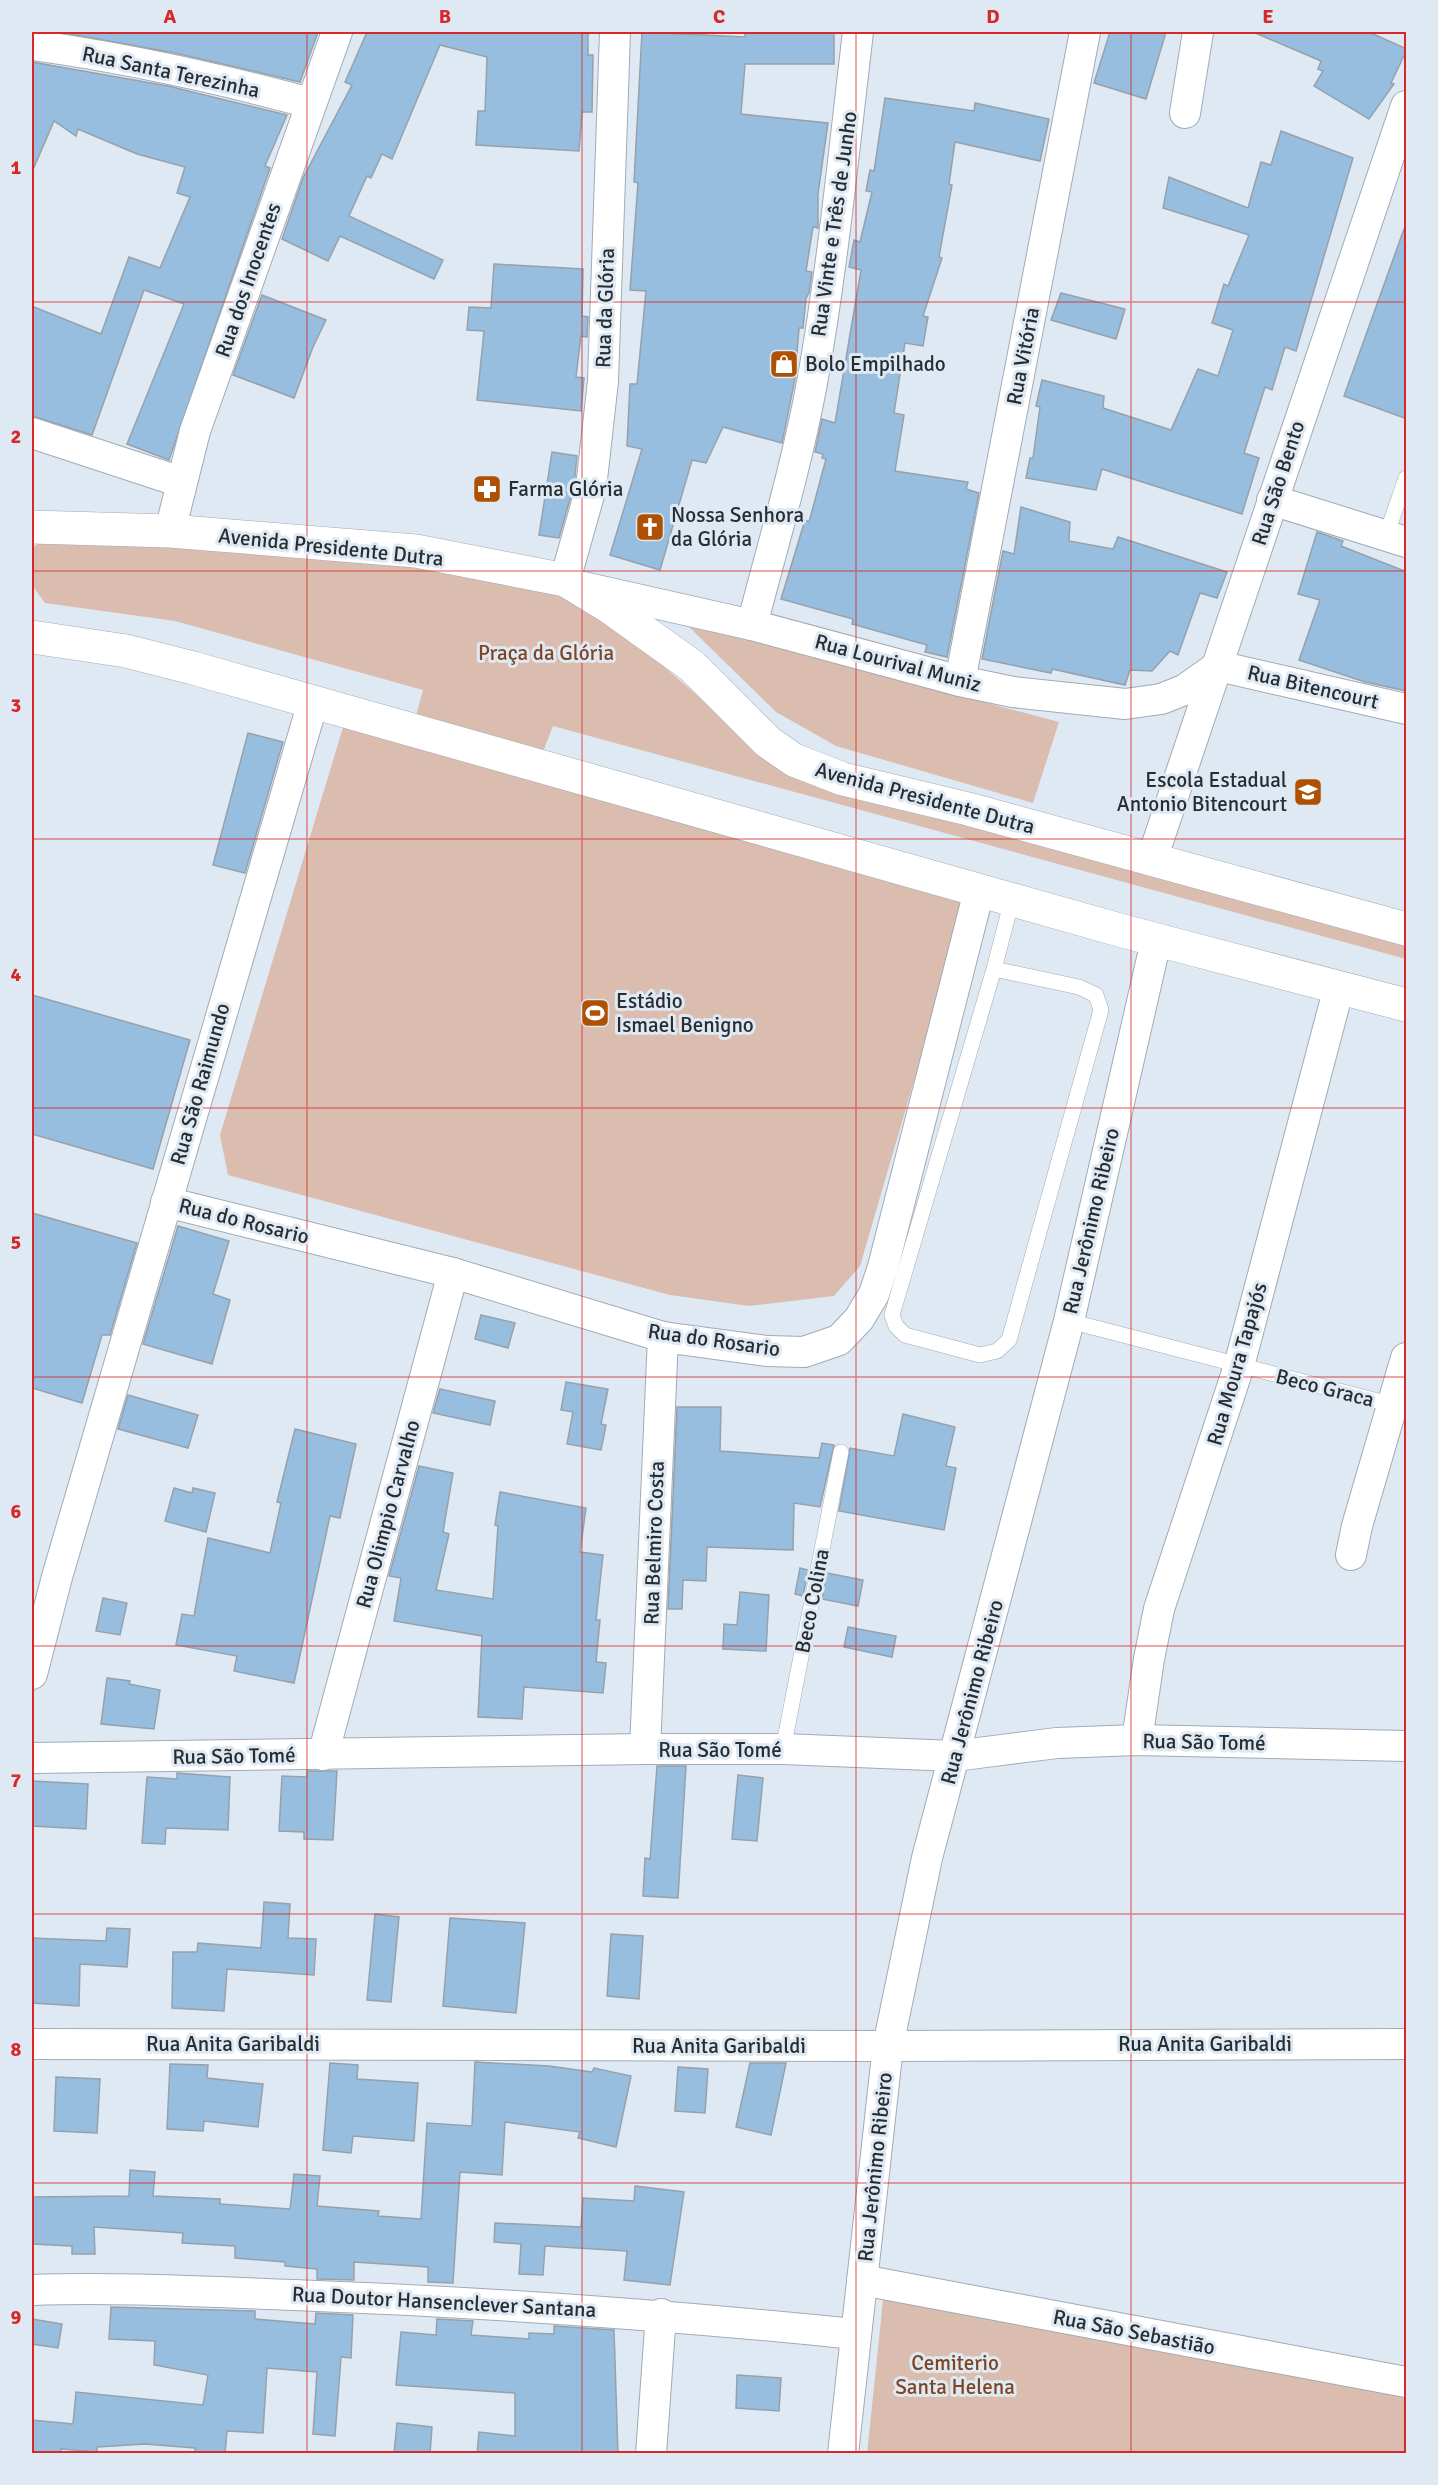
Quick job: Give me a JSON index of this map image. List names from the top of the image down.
{
  "streets": {
    "street": [
      "Rua Santa Terezinha",
      "Rua Vinte e Três de Junho",
      "Rua dos Inocentes",
      "Rua da Glória",
      "Rua Vitória",
      "Rua São Bento",
      "Avenida Presidente Dutra",
      "Rua Lourival Muniz",
      "Rua Bitencourt",
      "Rua São Raimundo",
      "Rua do Rosario",
      "Rua Jerônimo Ribeiro",
      "Rua Moura Tapajós",
      "Rua Olimpio Carvalho",
      "Rua Belmiro Costa",
      "Rua São Tomé",
      "Rua Anita Garibaldi",
      "Rua Doutor Hansenclever Santana",
      "Rua São Sebastião"
    ],
    "lane": ["Beco Graca", "Beco Colina"]
  },
  "crossings": [
    ["Rua Santa Terezinha", "Rua dos Inocentes"],
    ["Rua Vinte e Três de Junho", "Rua Lourival Muniz"],
    ["Rua dos Inocentes", "Avenida Presidente Dutra"],
    ["Rua da Glória", "Avenida Presidente Dutra"],
    ["Rua da Glória", "Rua Lourival Muniz"],
    ["Rua Vitória", "Rua Lourival Muniz"],
    ["Rua São Bento", "Avenida Presidente Dutra"],
    ["Rua São Bento", "Rua Lourival Muniz"],
    ["Rua São Bento", "Rua Bitencourt"],
    ["Avenida Presidente Dutra", "Rua Lourival Muniz"],
    ["Rua Lourival Muniz", "Rua Bitencourt"],
    ["Rua São Raimundo", "Rua do Rosario"],
    ["Rua do Rosario", "Rua Olimpio Carvalho"],
    ["Rua do Rosario", "Rua Belmiro Costa"],
    ["Rua Jerônimo Ribeiro", "Beco Graca"],
    ["Rua Jerônimo Ribeiro", "Rua São Tomé"],
    ["Rua Jerônimo Ribeiro", "Rua Anita Garibaldi"],
    ["Rua Jerônimo Ribeiro", "Rua Doutor Hansenclever Santana"],
    ["Rua Jerônimo Ribeiro", "Rua São Sebastião"],
    ["Rua Moura Tapajós", "Beco Graca"],
    ["Rua Moura Tapajós", "Rua São Tomé"],
    ["Rua Olimpio Carvalho", "Rua São Tomé"],
    ["Rua Belmiro Costa", "Rua São Tomé"],
    ["Beco Colina", "Rua São Tomé"]
  ],
  "parks": ["Praça da Glória", "Cemiterio Santa Helena"],
  "places": {
    "shop": ["Bolo Empilhado"],
    "pharmacy": ["Farma Glória"],
    "church": ["Nossa Senhora da Glória"],
    "school or university": ["Escola Estadual Antonio Bitencourt"],
    "sports": ["Estádio Ismael Benigno"]
  },
  "grid": {
    "columns": [
      "A",
      "B",
      "C",
      "D",
      "E"
    ],
    "rows": [
      "1",
      "2",
      "3",
      "4",
      "5",
      "6",
      "7",
      "8",
      "9"
    ]
  }
}
